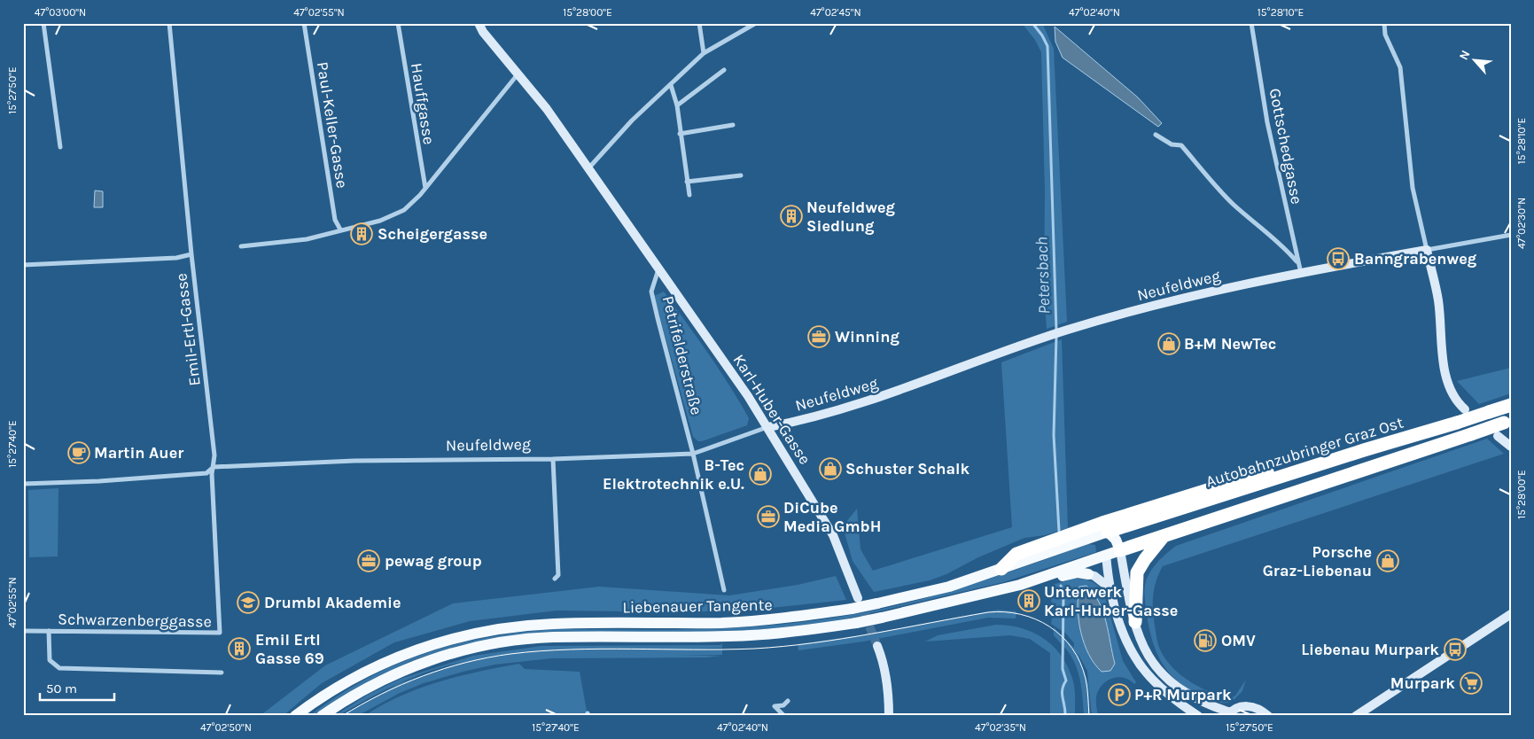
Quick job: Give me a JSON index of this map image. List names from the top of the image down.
{
  "streets": {
    "highway": ["Autobahnzubringer Graz Ost"],
    "main road": ["Neufeldweg", "Karl-Huber-Gasse", "Liebenauer Tangente"],
    "street": [
      "Hauffgasse",
      "Paul-Keller-Gasse",
      "Gottschedgasse",
      "Emil-Ertl-Gasse",
      "Petrifelderstraße",
      "Schwarzenberggasse"
    ]
  },
  "crossings": [
    ["Gottschedgasse", "Neufeldweg"],
    ["Neufeldweg", "Emil-Ertl-Gasse"],
    ["Neufeldweg", "Petrifelderstraße"],
    ["Neufeldweg", "Karl-Huber-Gasse"],
    ["Emil-Ertl-Gasse", "Schwarzenberggasse"],
    ["Petrifelderstraße", "Karl-Huber-Gasse"],
    ["Autobahnzubringer Graz Ost", "Liebenauer Tangente"]
  ],
  "water": ["Petersbach"],
  "places": {
    "building": [
      "Neufeldweg Siedlung",
      "Scheigergasse",
      "Unterwerk Karl-Huber-Gasse",
      "Emil Ertl Gasse 69"
    ],
    "bus stop": ["Banngrabenweg", "Liebenau Murpark"],
    "office": ["Winning", "DiCube Media GmbH", "pewag group"],
    "shop": [
      "B+M NewTec",
      "Schuster Schalk",
      "B-Tec Elektrotechnik e.U.",
      "Porsche Graz-Liebenau"
    ],
    "cafe": ["Martin Auer"],
    "school or university": ["Drumbl Akademie"],
    "fuel station": ["OMV"],
    "supermarket": ["Murpark"],
    "parking": ["P+R Murpark"]
  },
  "scale_bar": "50 m",
  "north": "top left",
  "coordinates": [
    "47°03'00\"N",
    "47°02'55\"N",
    "15°28'00\"E",
    "47°02'45\"N",
    "47°02'40\"N",
    "15°28'10\"E",
    "15°27'50\"E",
    "47°02'30\"N",
    "15°27'40\"E",
    "47°02'50\"N",
    "47°02'35\"N"
  ]
}
